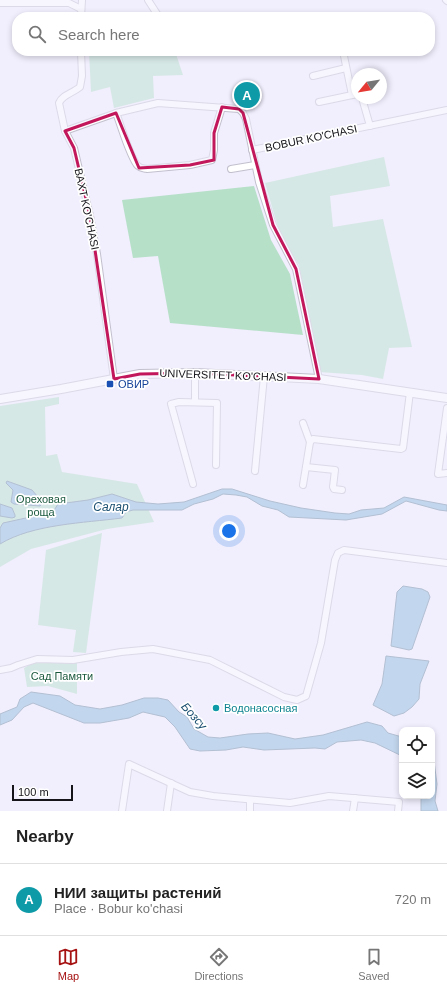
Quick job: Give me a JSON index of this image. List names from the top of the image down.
{
  "streets": {
    "main road": ["UNIVERSITET KO'CHASI"],
    "street": ["BOBUR KO'CHASI", "BAXT KO'CHASI"]
  },
  "crossings": [
    ["BOBUR KO'CHASI", "BAXT KO'CHASI"],
    ["BAXT KO'CHASI", "UNIVERSITET KO'CHASI"]
  ],
  "water": ["Салар", "Бозсу"],
  "parks": ["Ореховая роща", "Сад Памяти"],
  "places": {
    "transit": ["ОВИР"],
    "other": ["Водонасосная"]
  },
  "scale_bar": "100 m",
  "north": "bottom left",
  "page": {
    "search": "Search here",
    "pins": "A",
    "scale": "100 m",
    "heading": "Nearby",
    "list": [
      {
        "mark": "A",
        "name": "НИИ защиты растений",
        "note": "Place · Bobur ko'chasi",
        "value": "720 m"
      }
    ],
    "nav": ["Map", "Directions", "Saved"]
  }
}
